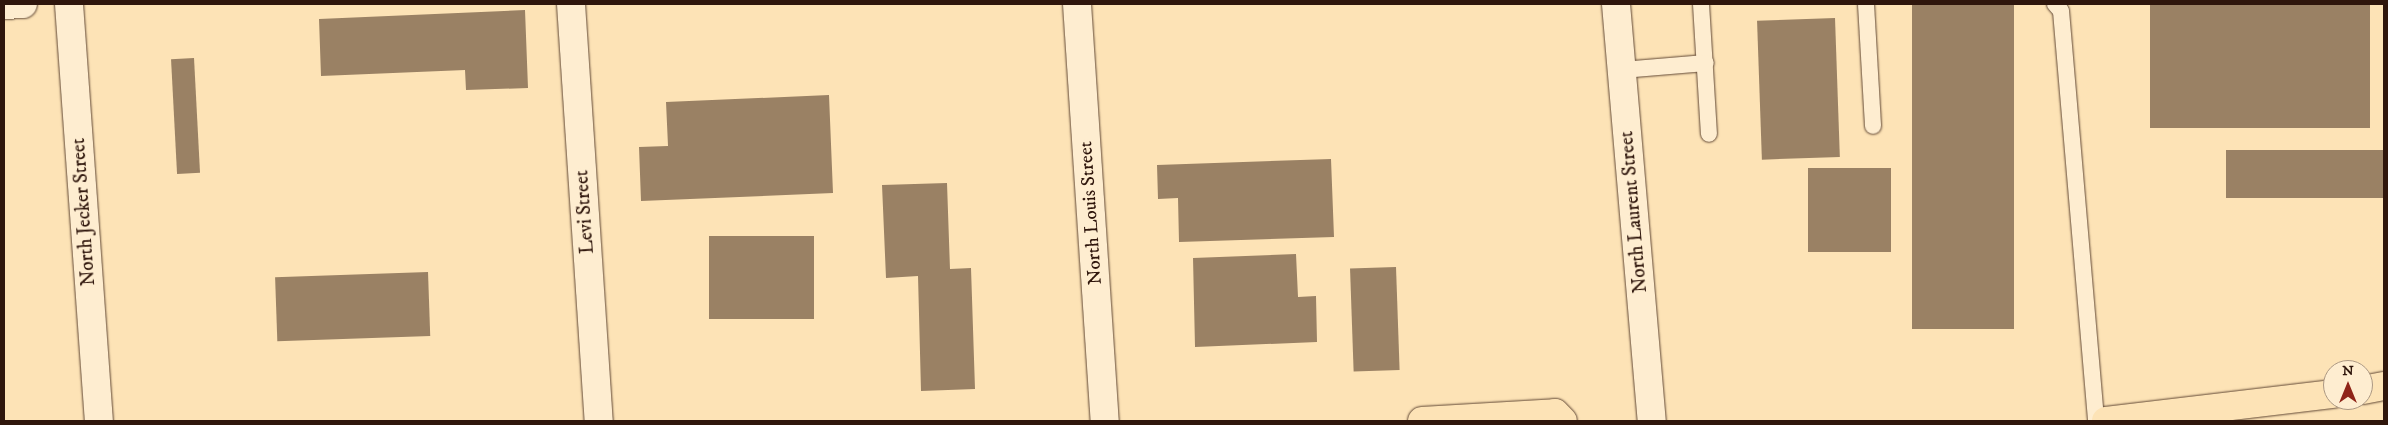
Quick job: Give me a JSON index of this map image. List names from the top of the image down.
{
  "streets": {
    "street": [
      "North Jecker Street",
      "Levi Street",
      "North Laurent Street",
      "North Louis Street"
    ]
  },
  "north": "top"
}
